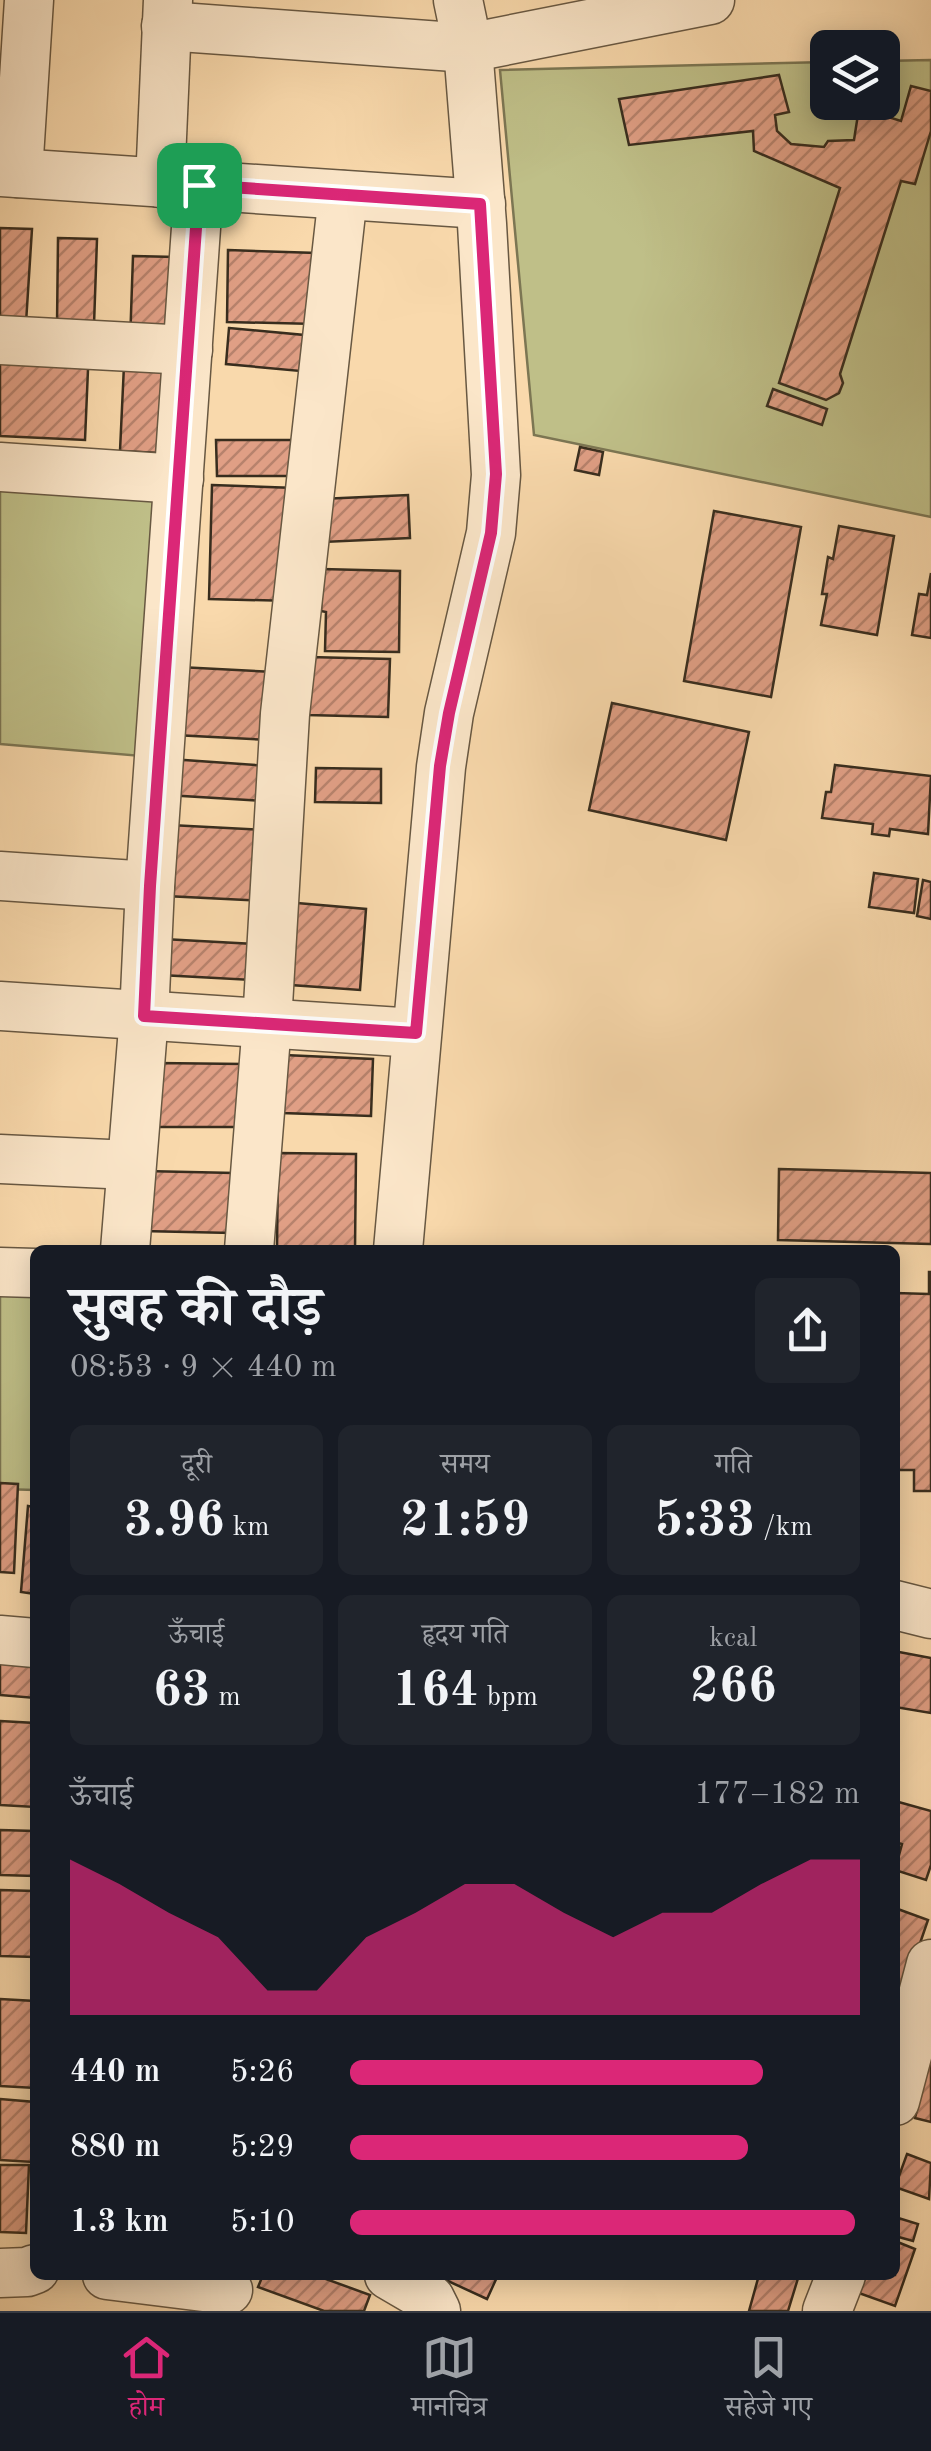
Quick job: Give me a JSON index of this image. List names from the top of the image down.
{
  "page": {
    "heading": ["सुबह की दौड़", "08:53 · 9 × 440 m"],
    "stats": [
      ["दूरी", "3.96 km"],
      ["समय", "21:59"],
      ["गति", "5:33 /km"],
      ["ऊँचाई", "63 m"],
      ["हृदय गति", "164 bpm"],
      ["kcal", "266"]
    ],
    "chart": ["ऊँचाई", "177–182 m"],
    "list": [
      {
        "name": "440 m",
        "note": "5:26"
      },
      {
        "name": "880 m",
        "note": "5:29"
      },
      {
        "name": "1.3 km",
        "note": "5:10"
      }
    ],
    "tabs": ["होम", "मानचित्र", "सहेजे गए"]
  }
}
